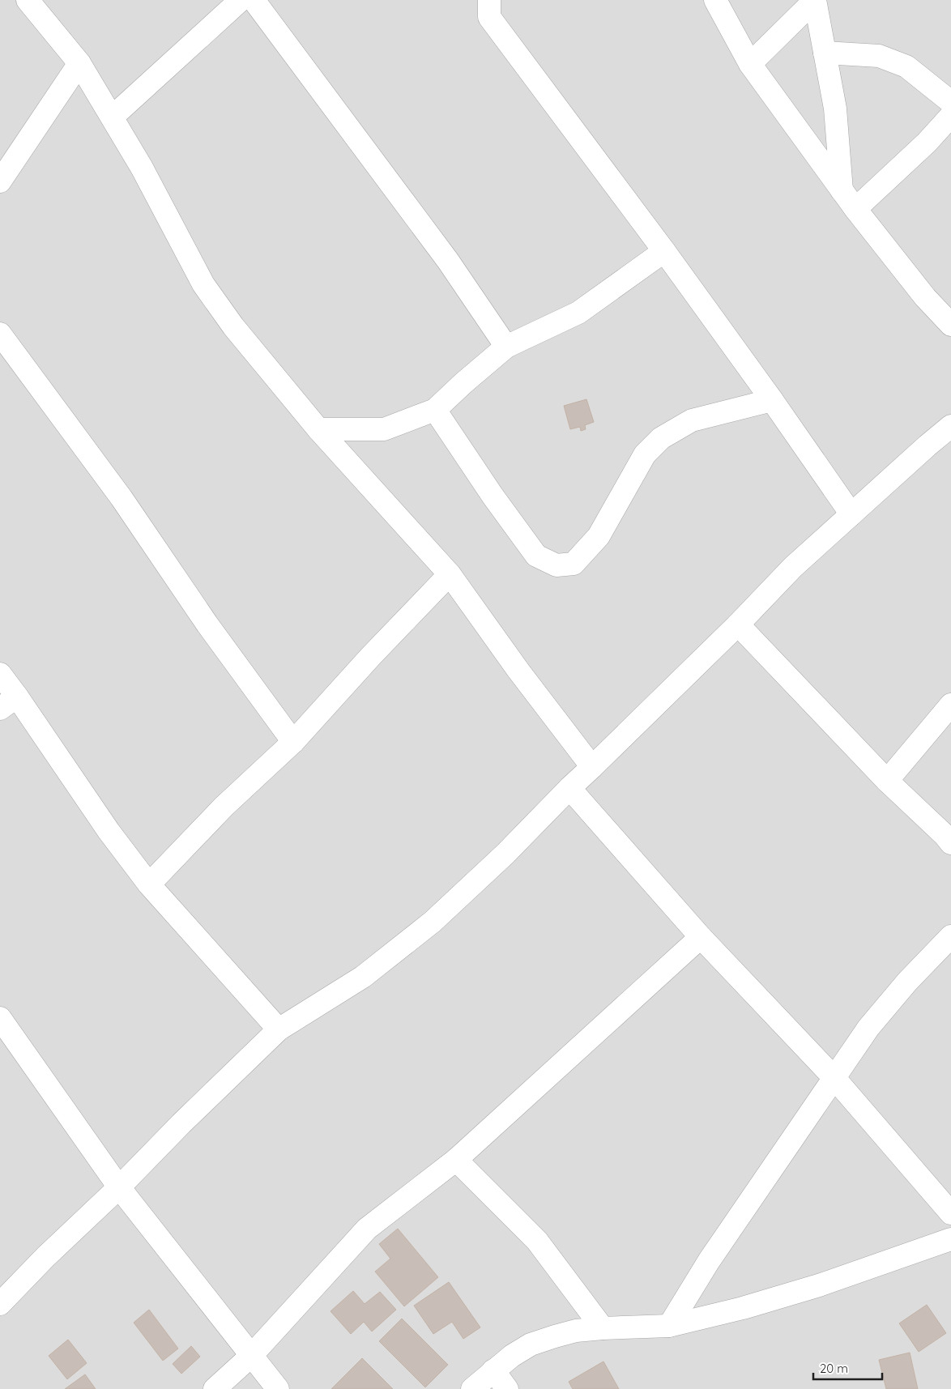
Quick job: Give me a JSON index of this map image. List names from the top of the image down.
{
  "scale_bar": "20 m"
}
